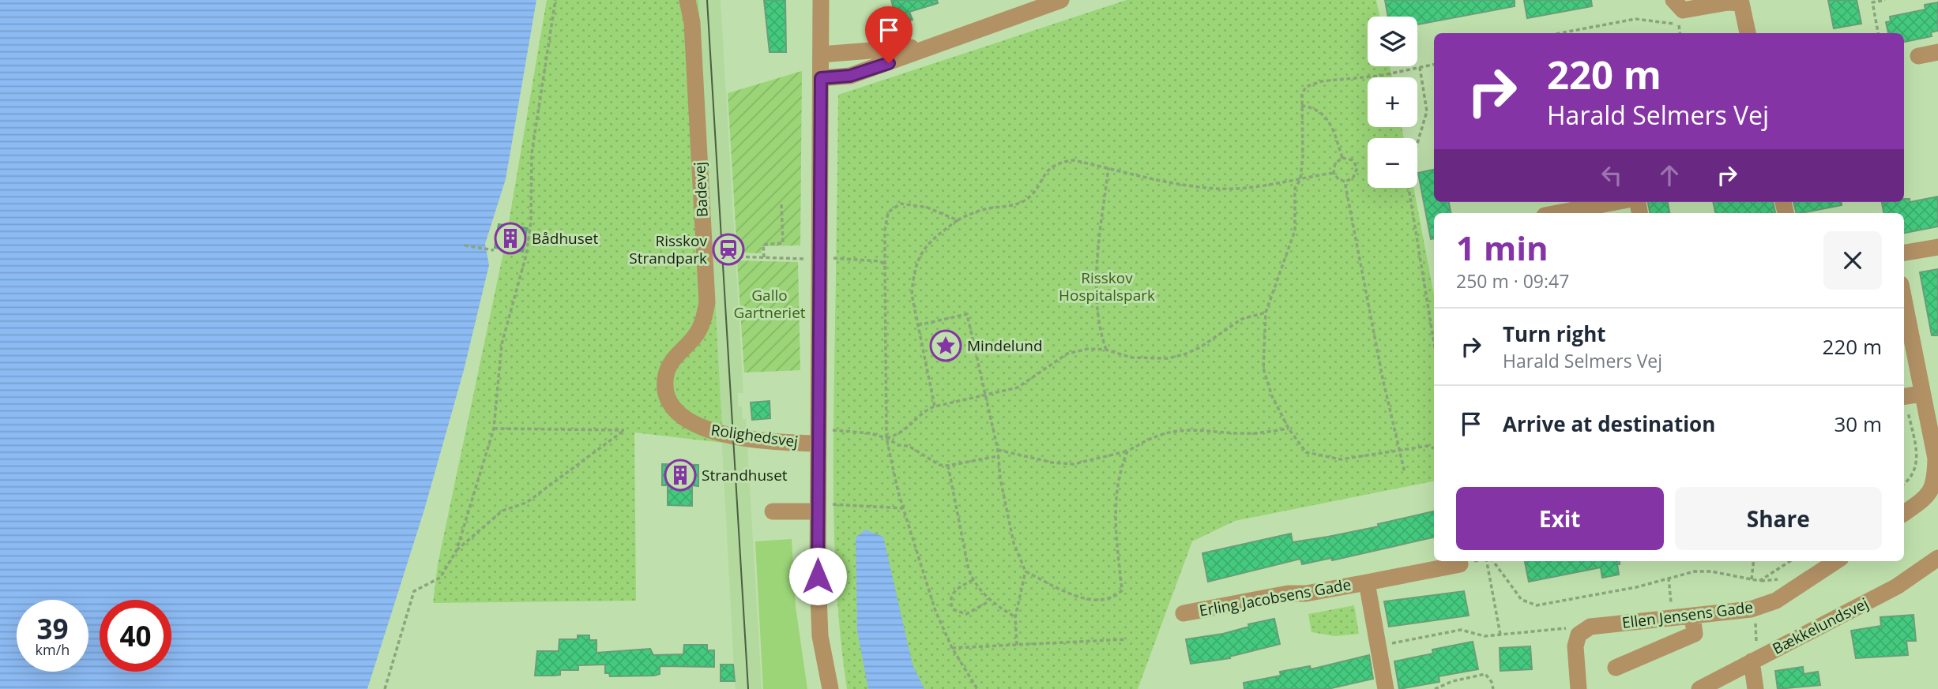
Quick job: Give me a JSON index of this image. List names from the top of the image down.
{
  "streets": {
    "street": [
      "Badevej",
      "Rolighedsvej",
      "Erling Jacobsens Gade",
      "Ellen Jensens Gade",
      "Bækkelundsvej"
    ]
  },
  "crossings": [
    ["Badevej", "Rolighedsvej"]
  ],
  "parks": ["Risskov Hospitalspark", "Gallo Gartneriet"],
  "places": {
    "building": ["Bådhuset", "Strandhuset"],
    "station": ["Risskov Strandpark"],
    "place": ["Mindelund"]
  },
  "page": {
    "map_buttons": ["+", "−"],
    "turn": ["220 m", "Harald Selmers Vej"],
    "heading": ["1 min", "250 m · 09:47"],
    "list": [
      {
        "name": "Turn right",
        "note": "Harald Selmers Vej",
        "value": "220 m"
      },
      {
        "name": "Arrive at destination",
        "value": "30 m"
      }
    ],
    "buttons": ["Exit", "Share"],
    "speed": "39 km/h",
    "limit": "40"
  }
}
